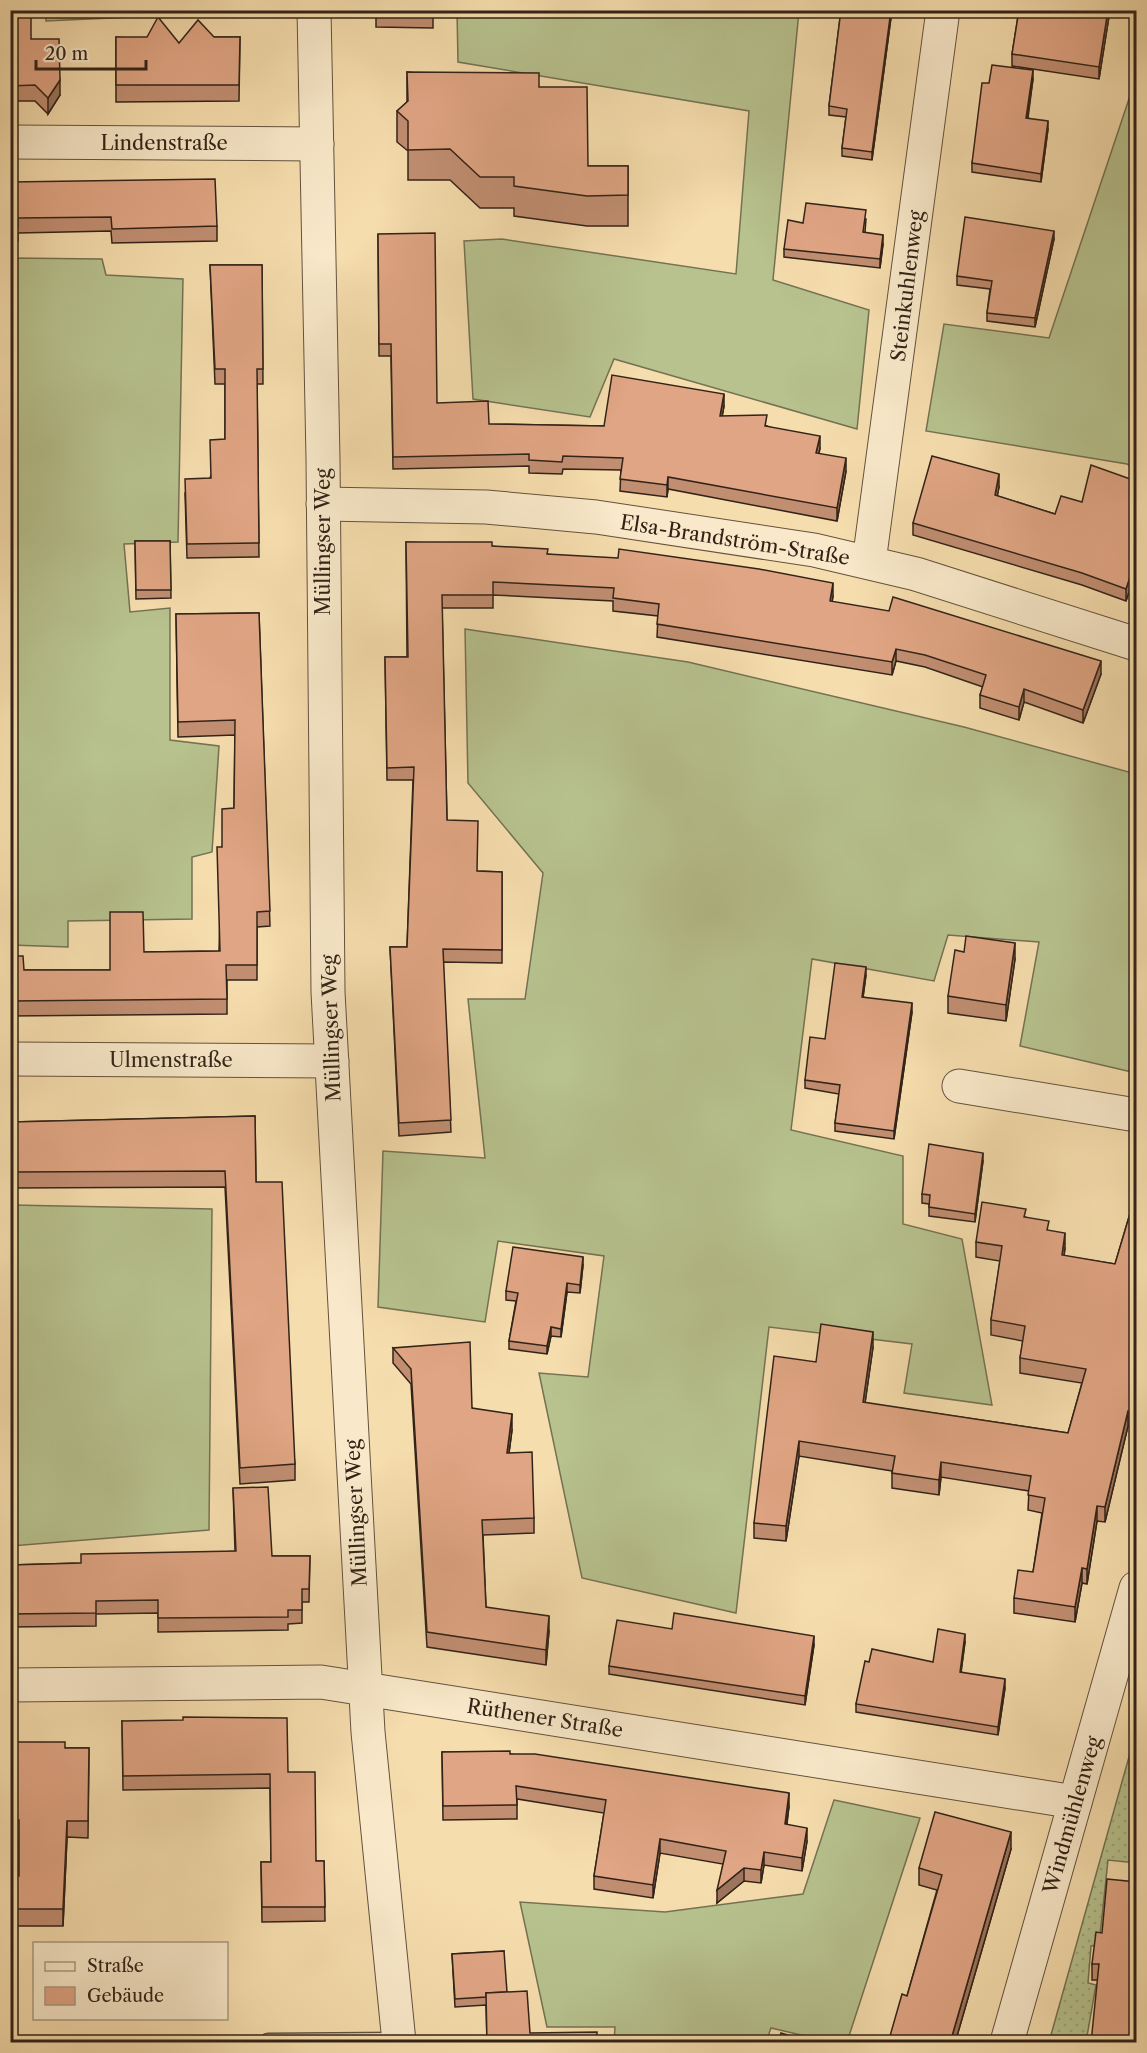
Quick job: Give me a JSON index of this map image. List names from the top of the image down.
{
  "streets": {
    "street": [
      "Lindenstraße",
      "Steinkuhlenweg",
      "Elsa-Brandström-Straße",
      "Müllingser Weg",
      "Ulmenstraße",
      "Rüthener Straße",
      "Windmühlenweg"
    ]
  },
  "crossings": [
    ["Lindenstraße", "Müllingser Weg"],
    ["Steinkuhlenweg", "Elsa-Brandström-Straße"],
    ["Elsa-Brandström-Straße", "Müllingser Weg"],
    ["Müllingser Weg", "Ulmenstraße"],
    ["Müllingser Weg", "Rüthener Straße"],
    ["Rüthener Straße", "Windmühlenweg"]
  ],
  "legend": ["Straße", "Gebäude"],
  "scale_bar": "20 m"
}
